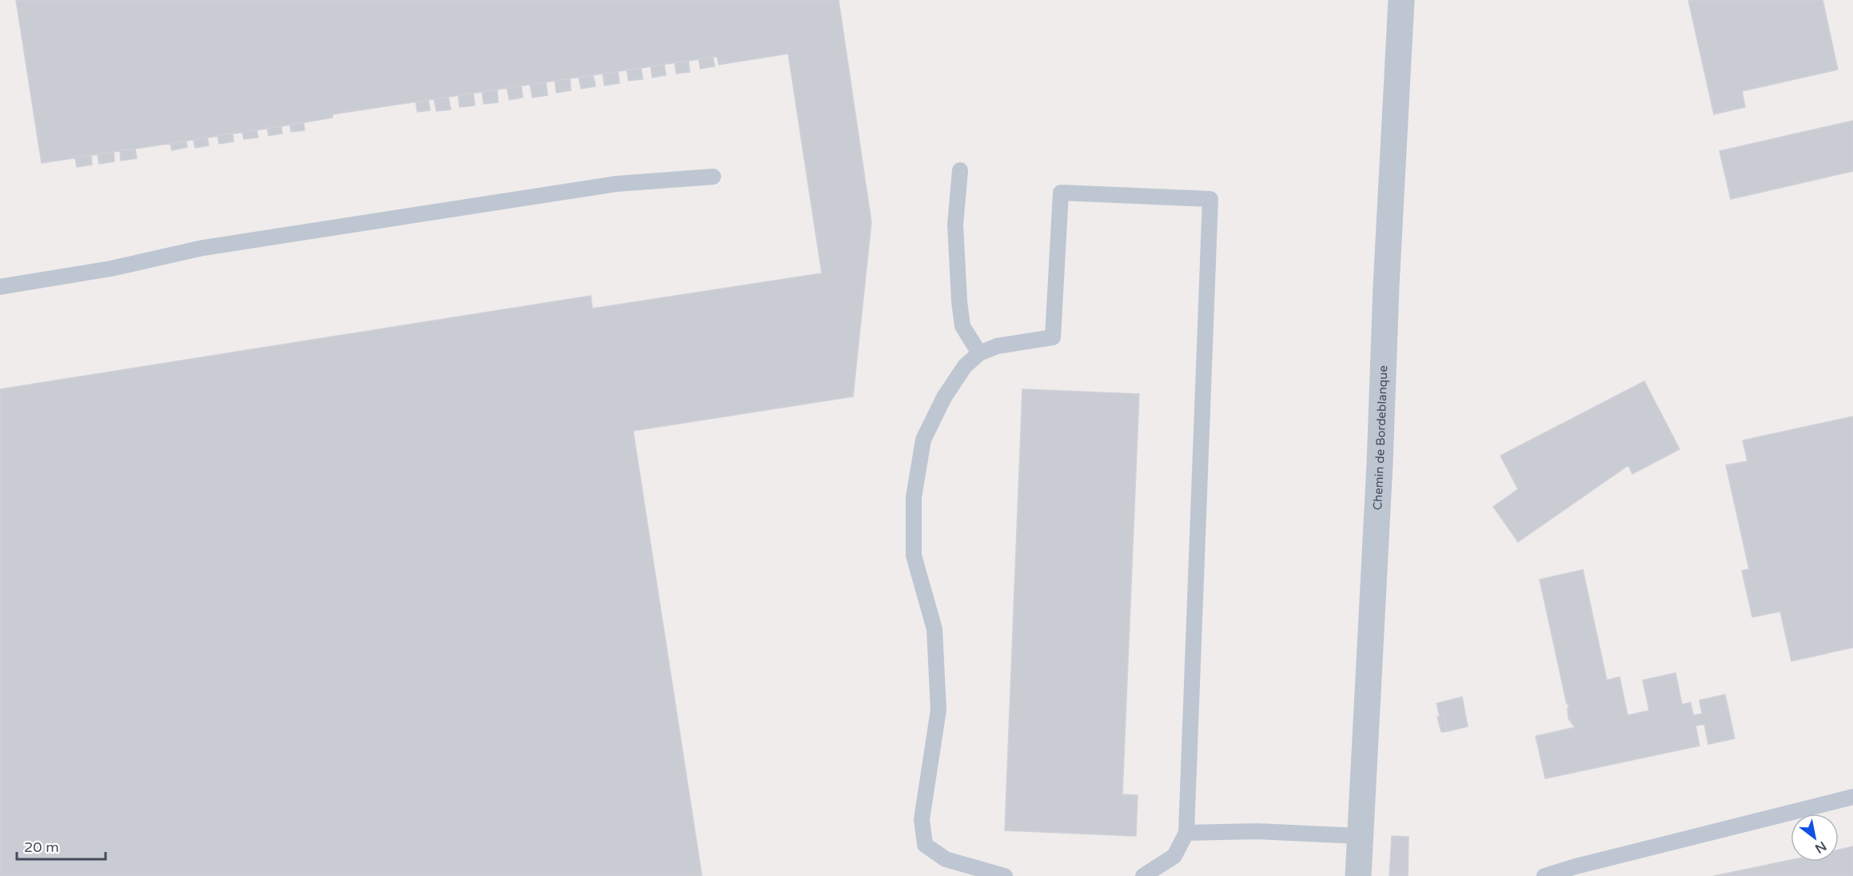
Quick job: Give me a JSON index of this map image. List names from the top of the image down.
{
  "streets": {
    "street": ["Chemin de Bordeblanque"]
  },
  "scale_bar": "20 m",
  "north": "bottom right"
}
